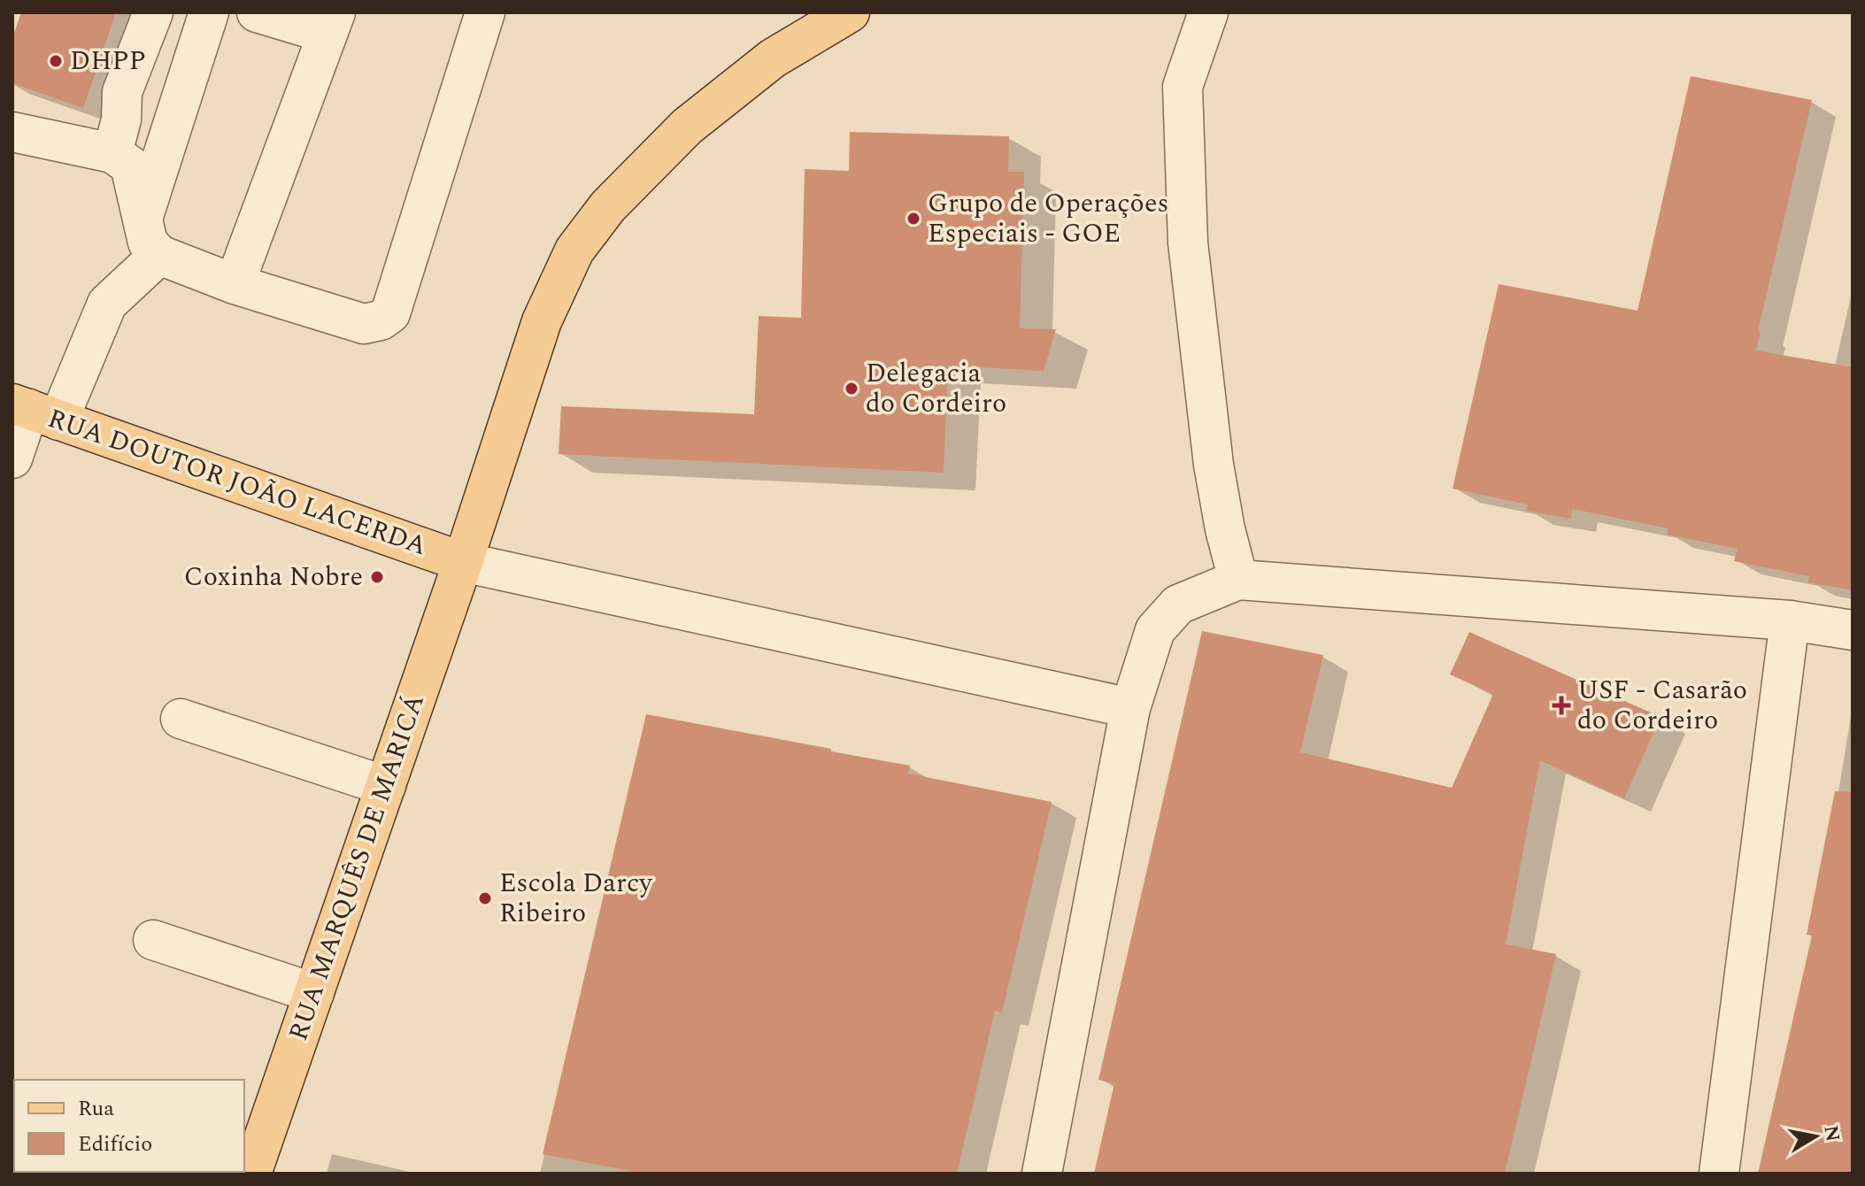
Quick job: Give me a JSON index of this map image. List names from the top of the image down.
{
  "streets": {
    "main road": ["RUA DOUTOR JOÃO LACERDA", "RUA MARQUÊS DE MARICÁ"]
  },
  "crossings": [
    ["RUA DOUTOR JOÃO LACERDA", "RUA MARQUÊS DE MARICÁ"]
  ],
  "places": {
    "other": [
      "DHPP",
      "Grupo de Operações Especiais - GOE",
      "Delegacia do Cordeiro",
      "Coxinha Nobre",
      "Escola Darcy Ribeiro"
    ],
    "health": ["USF - Casarão do Cordeiro"]
  },
  "legend": ["Rua", "Edifício"],
  "north": "right"
}
